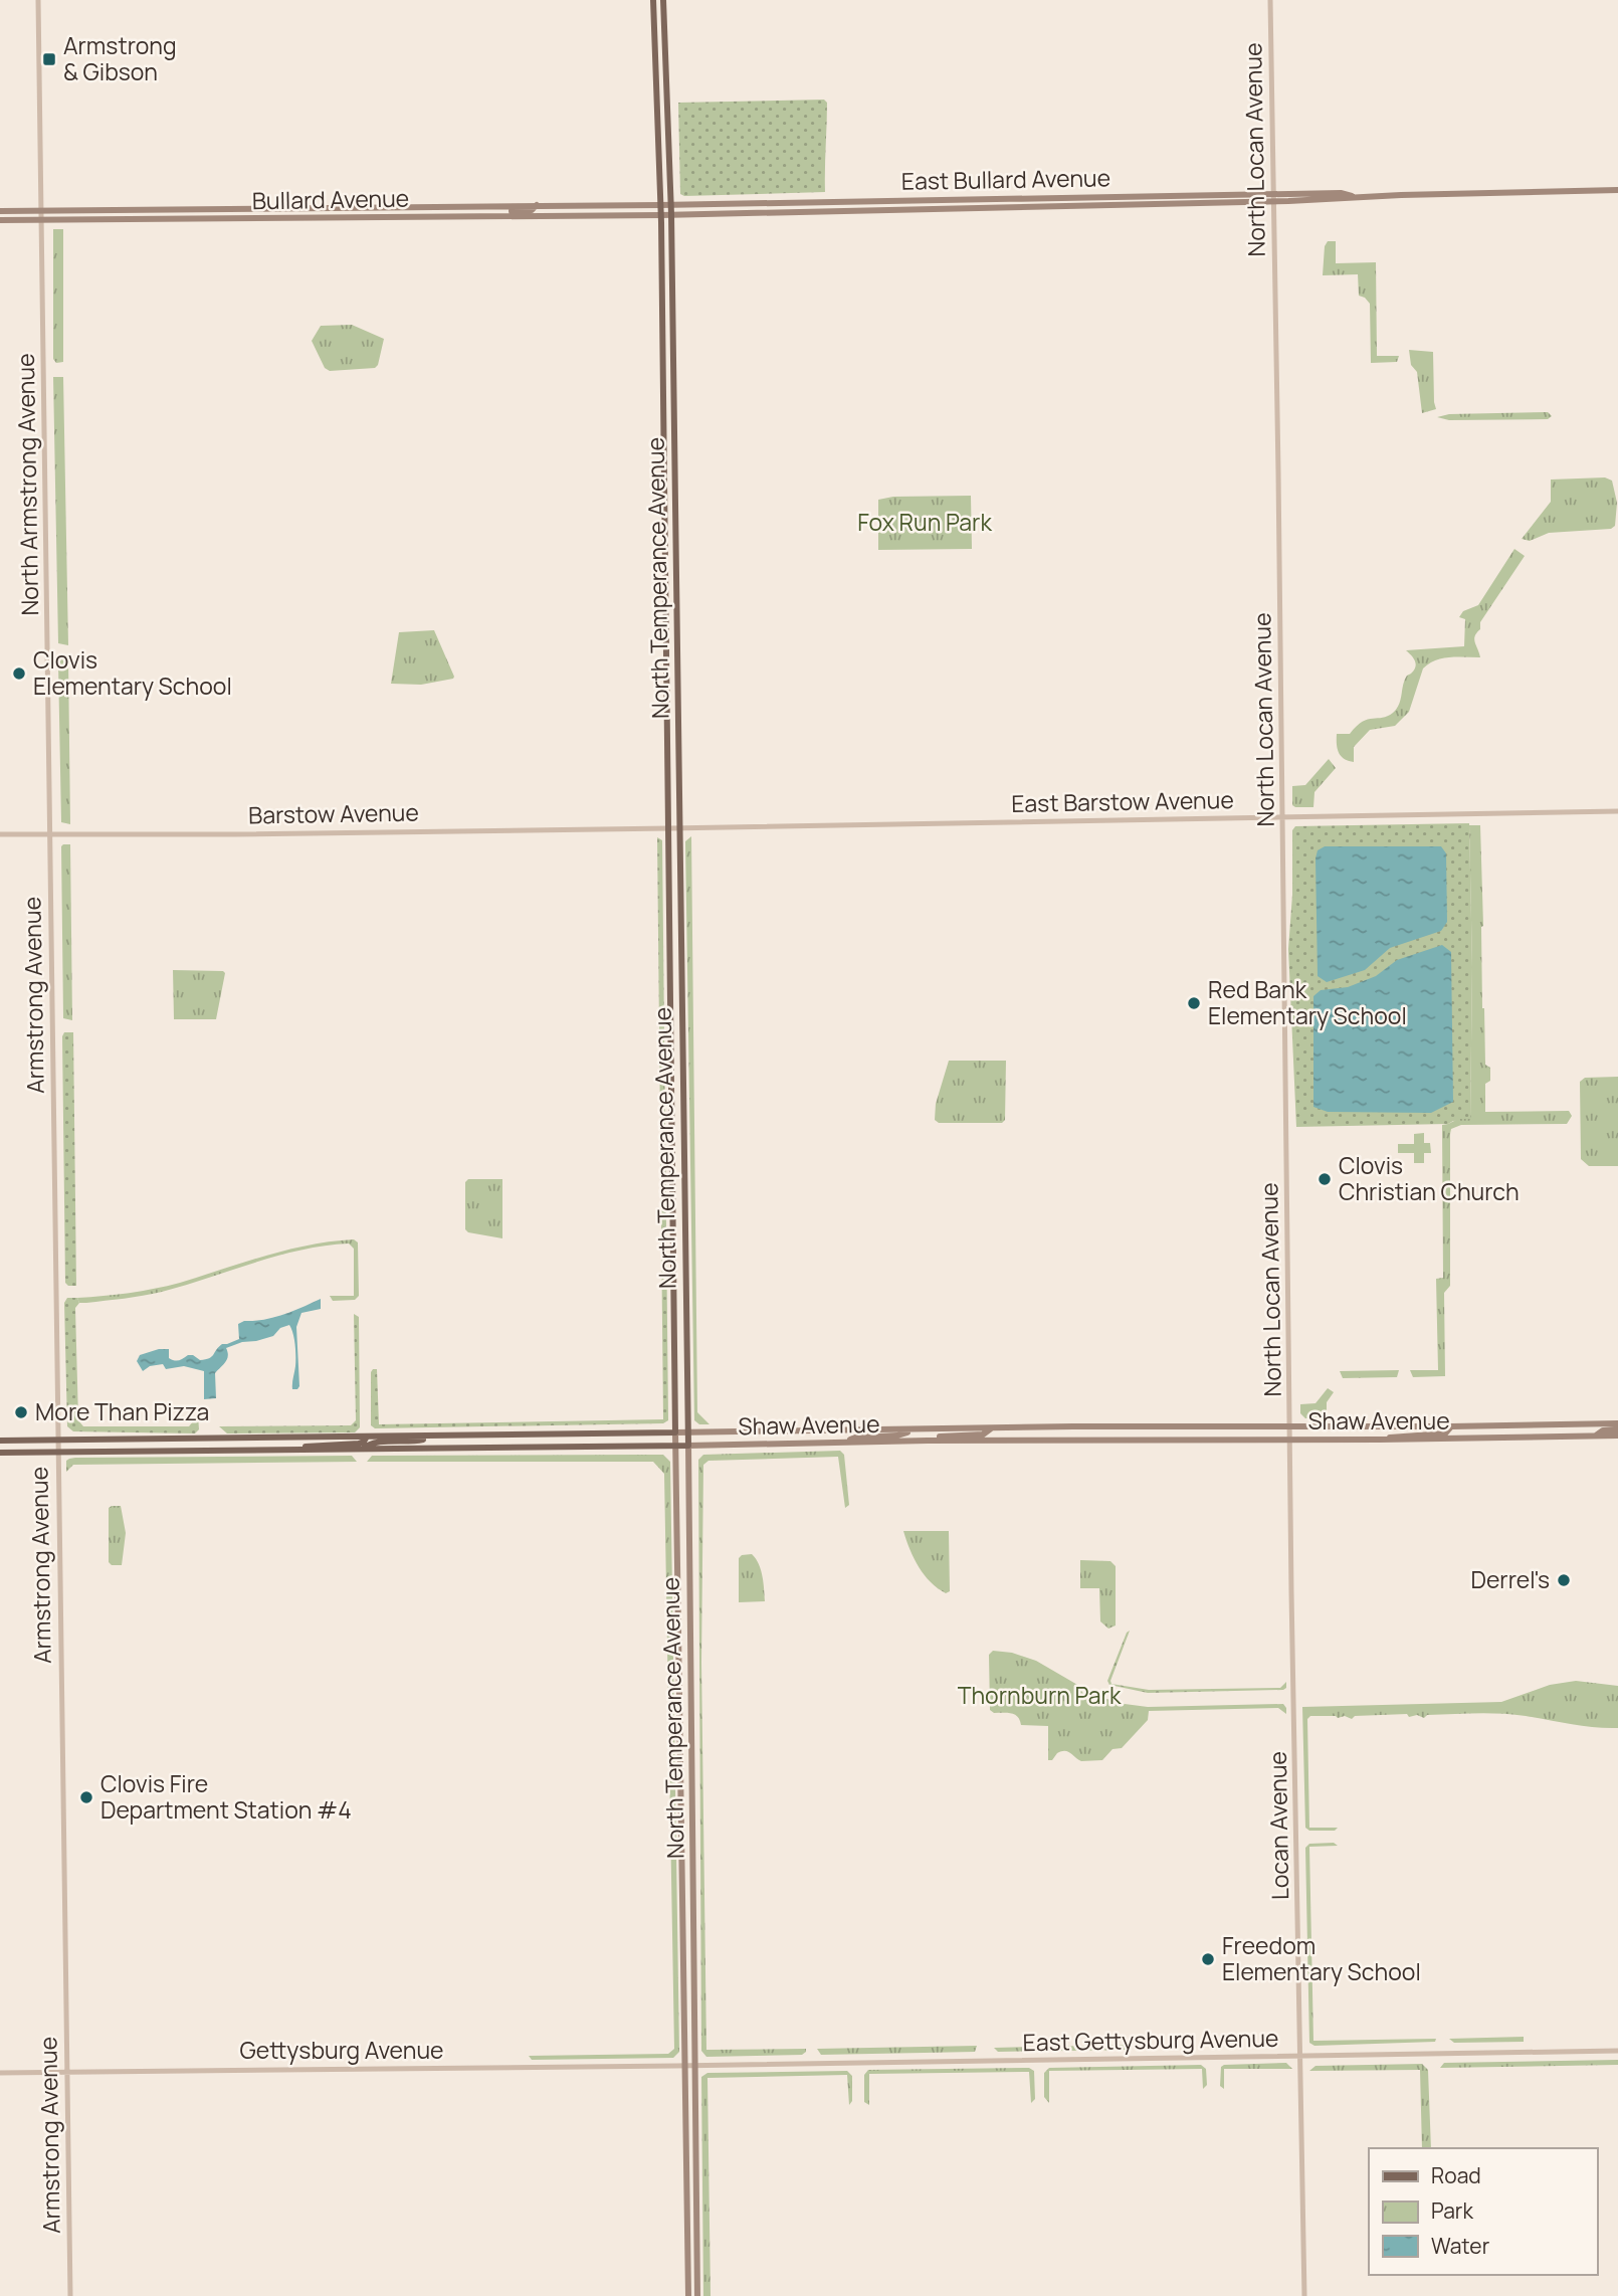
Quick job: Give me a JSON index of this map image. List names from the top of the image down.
{
  "streets": {
    "main road": [
      "East Bullard Avenue",
      "Bullard Avenue",
      "North Temperance Avenue",
      "Shaw Avenue"
    ],
    "street": [
      "North Locan Avenue",
      "North Armstrong Avenue",
      "East Barstow Avenue",
      "Barstow Avenue",
      "Armstrong Avenue",
      "Locan Avenue",
      "East Gettysburg Avenue",
      "Gettysburg Avenue"
    ]
  },
  "crossings": [
    ["North Locan Avenue", "East Bullard Avenue"],
    ["North Locan Avenue", "East Barstow Avenue"],
    ["North Locan Avenue", "Shaw Avenue"],
    ["North Locan Avenue", "Locan Avenue"],
    ["East Bullard Avenue", "Bullard Avenue"],
    ["East Bullard Avenue", "North Temperance Avenue"],
    ["Bullard Avenue", "North Armstrong Avenue"],
    ["Bullard Avenue", "North Temperance Avenue"],
    ["North Armstrong Avenue", "Barstow Avenue"],
    ["North Armstrong Avenue", "Armstrong Avenue"],
    ["North Temperance Avenue", "East Barstow Avenue"],
    ["North Temperance Avenue", "Barstow Avenue"],
    ["North Temperance Avenue", "Shaw Avenue"],
    ["North Temperance Avenue", "East Gettysburg Avenue"],
    ["North Temperance Avenue", "Gettysburg Avenue"],
    ["East Barstow Avenue", "Barstow Avenue"],
    ["Barstow Avenue", "Armstrong Avenue"],
    ["Armstrong Avenue", "Shaw Avenue"],
    ["Armstrong Avenue", "Gettysburg Avenue"],
    ["Shaw Avenue", "Locan Avenue"],
    ["Locan Avenue", "East Gettysburg Avenue"],
    ["East Gettysburg Avenue", "Gettysburg Avenue"]
  ],
  "parks": ["Fox Run Park", "Thornburn Park"],
  "places": {
    "transit": ["Armstrong & Gibson"],
    "other": [
      "Clovis Elementary School",
      "Red Bank Elementary School",
      "Clovis Christian Church",
      "More Than Pizza",
      "Derrel's",
      "Clovis Fire Department Station #4",
      "Freedom Elementary School"
    ]
  },
  "legend": ["Road", "Park", "Water"]
}
